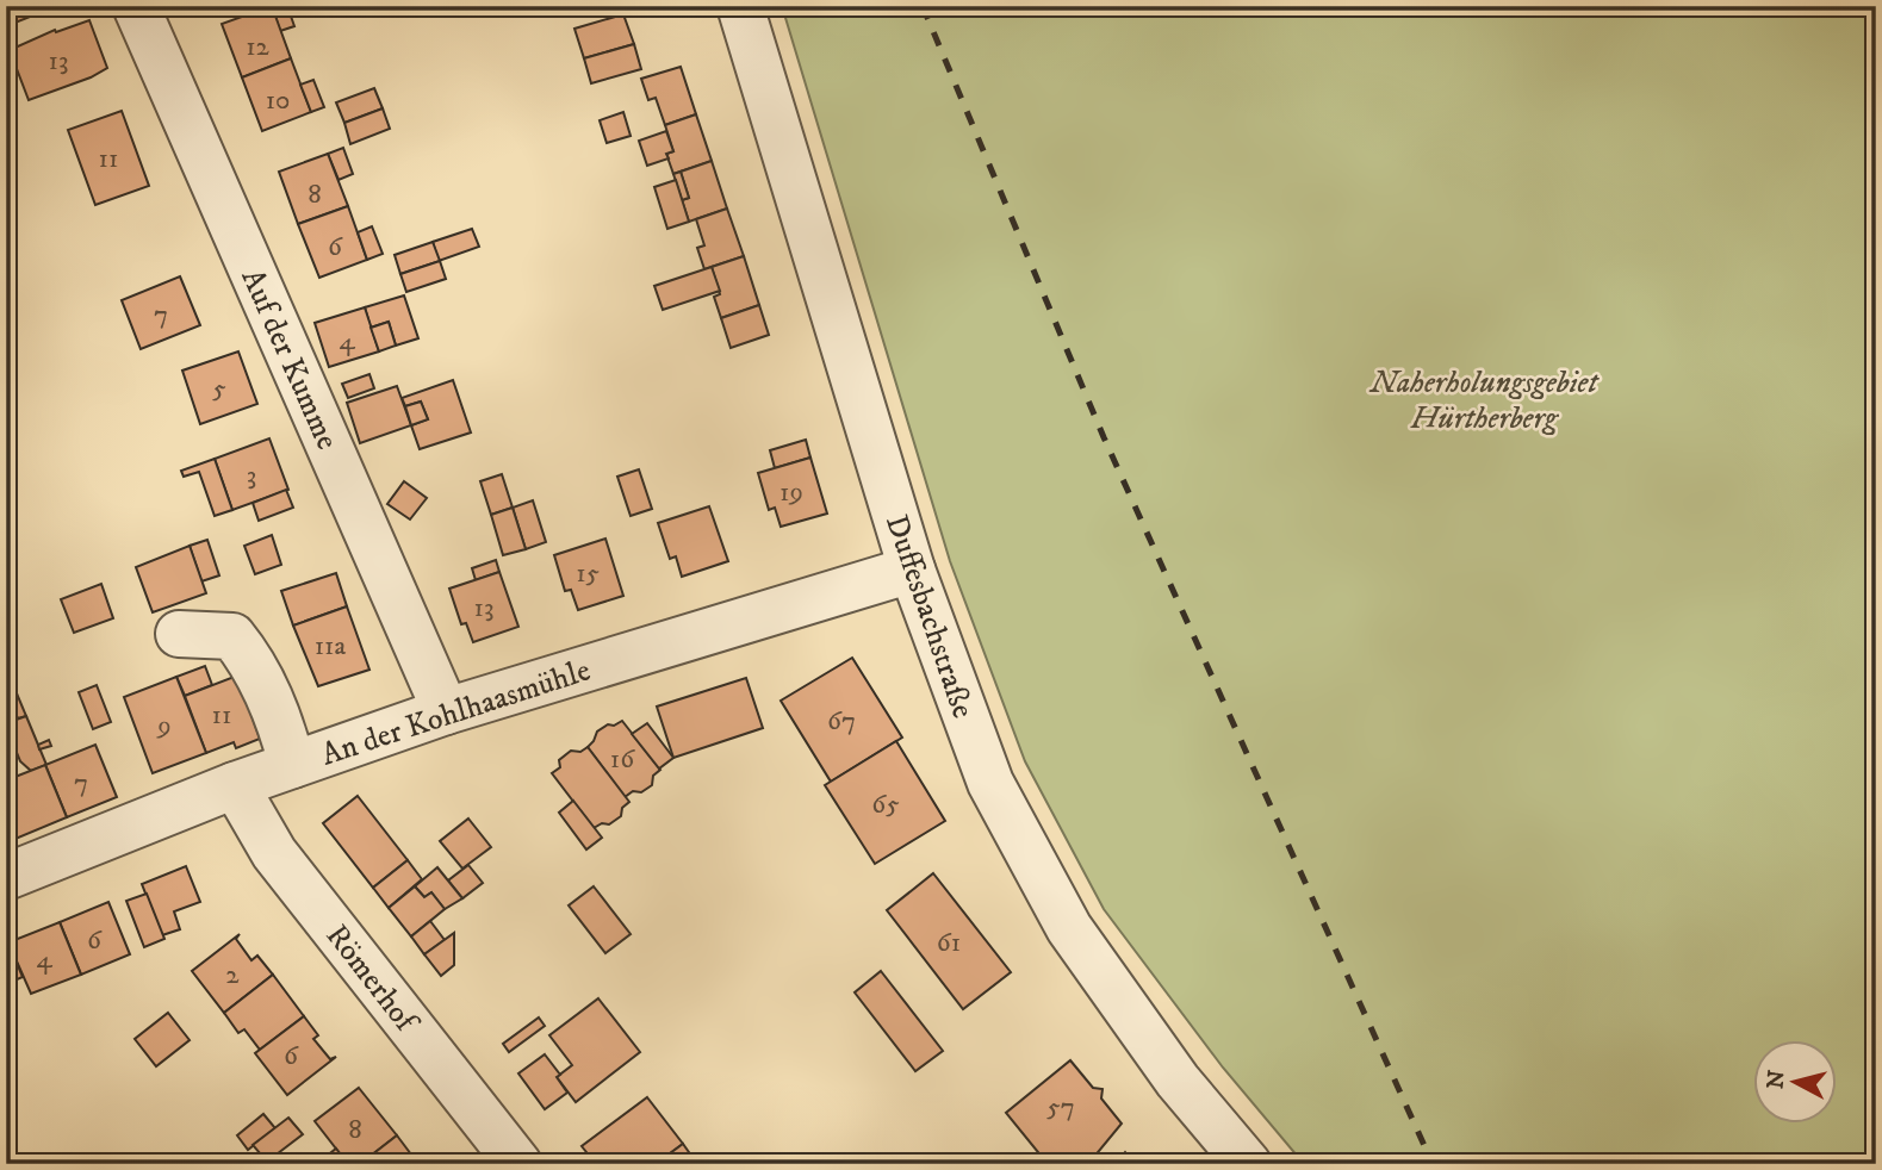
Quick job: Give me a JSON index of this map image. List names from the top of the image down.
{
  "streets": {
    "street": [
      "Auf der Kumme",
      "Duffesbachstraße",
      "An der Kohlhaasmühle",
      "Römerhof"
    ]
  },
  "crossings": [
    ["Auf der Kumme", "An der Kohlhaasmühle"],
    ["Duffesbachstraße", "An der Kohlhaasmühle"],
    ["An der Kohlhaasmühle", "Römerhof"]
  ],
  "parks": ["Naherholungsgebiet Hürtherberg"],
  "house_numbers": [
    "12",
    "13",
    "10",
    "11",
    "8",
    "6",
    "7",
    "4",
    "5",
    "3",
    "19",
    "15",
    "13",
    "11a",
    "11",
    "67",
    "9",
    "16",
    "7",
    "65",
    "6",
    "61",
    "4",
    "2",
    "6",
    "57",
    "8"
  ],
  "north": "left"
}
